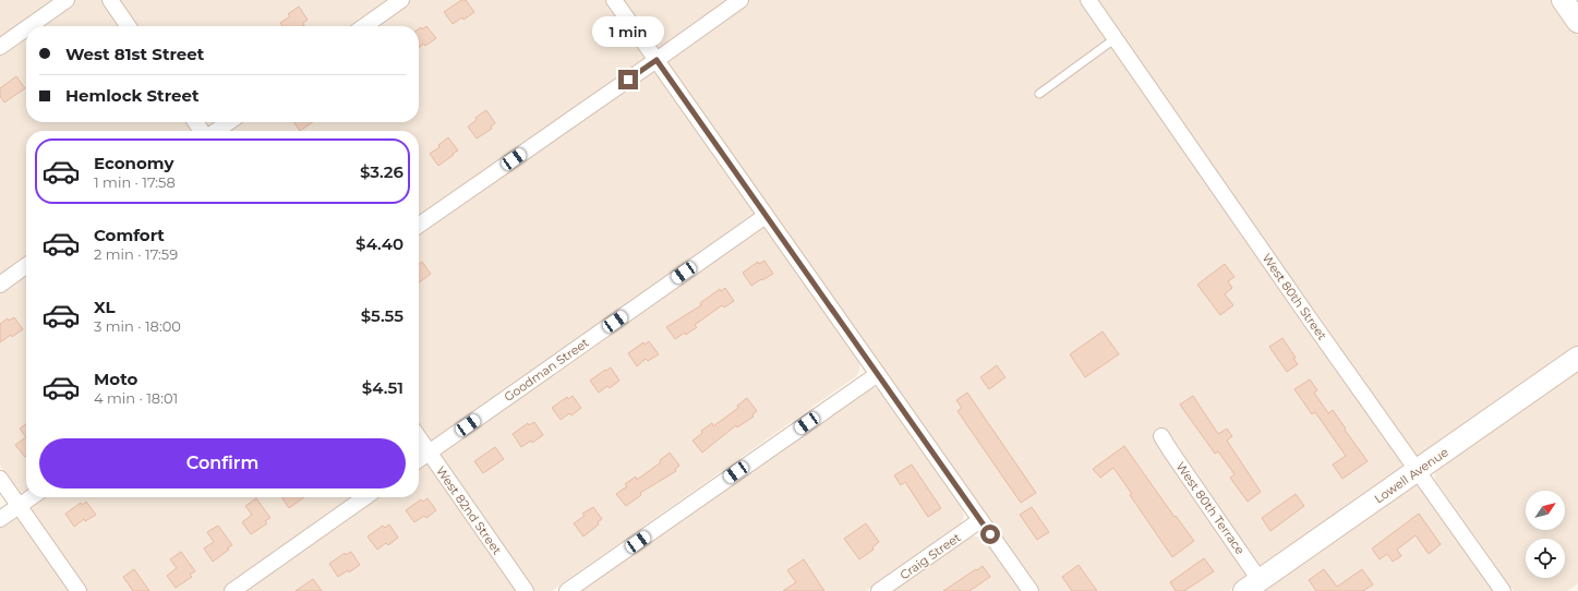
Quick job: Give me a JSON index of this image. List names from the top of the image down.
{
  "streets": {
    "street": [
      "West 80th Street",
      "Goodman Street",
      "Lowell Avenue",
      "West 80th Terrace",
      "West 82nd Street",
      "Craig Street"
    ]
  },
  "crossings": [
    ["West 80th Street", "Lowell Avenue"],
    ["Goodman Street", "West 82nd Street"],
    ["Lowell Avenue", "West 80th Terrace"]
  ],
  "north": "top right",
  "page": {
    "bubble": "1 min",
    "banner": ["West 81st Street", "Hemlock Street"],
    "list": [
      {
        "name": "Economy",
        "note": "1 min · 17:58",
        "value": "$3.26"
      },
      {
        "name": "Comfort",
        "note": "2 min · 17:59",
        "value": "$4.40"
      },
      {
        "name": "XL",
        "note": "3 min · 18:00",
        "value": "$5.55"
      },
      {
        "name": "Moto",
        "note": "4 min · 18:01",
        "value": "$4.51"
      }
    ],
    "buttons": "Confirm"
  }
}
